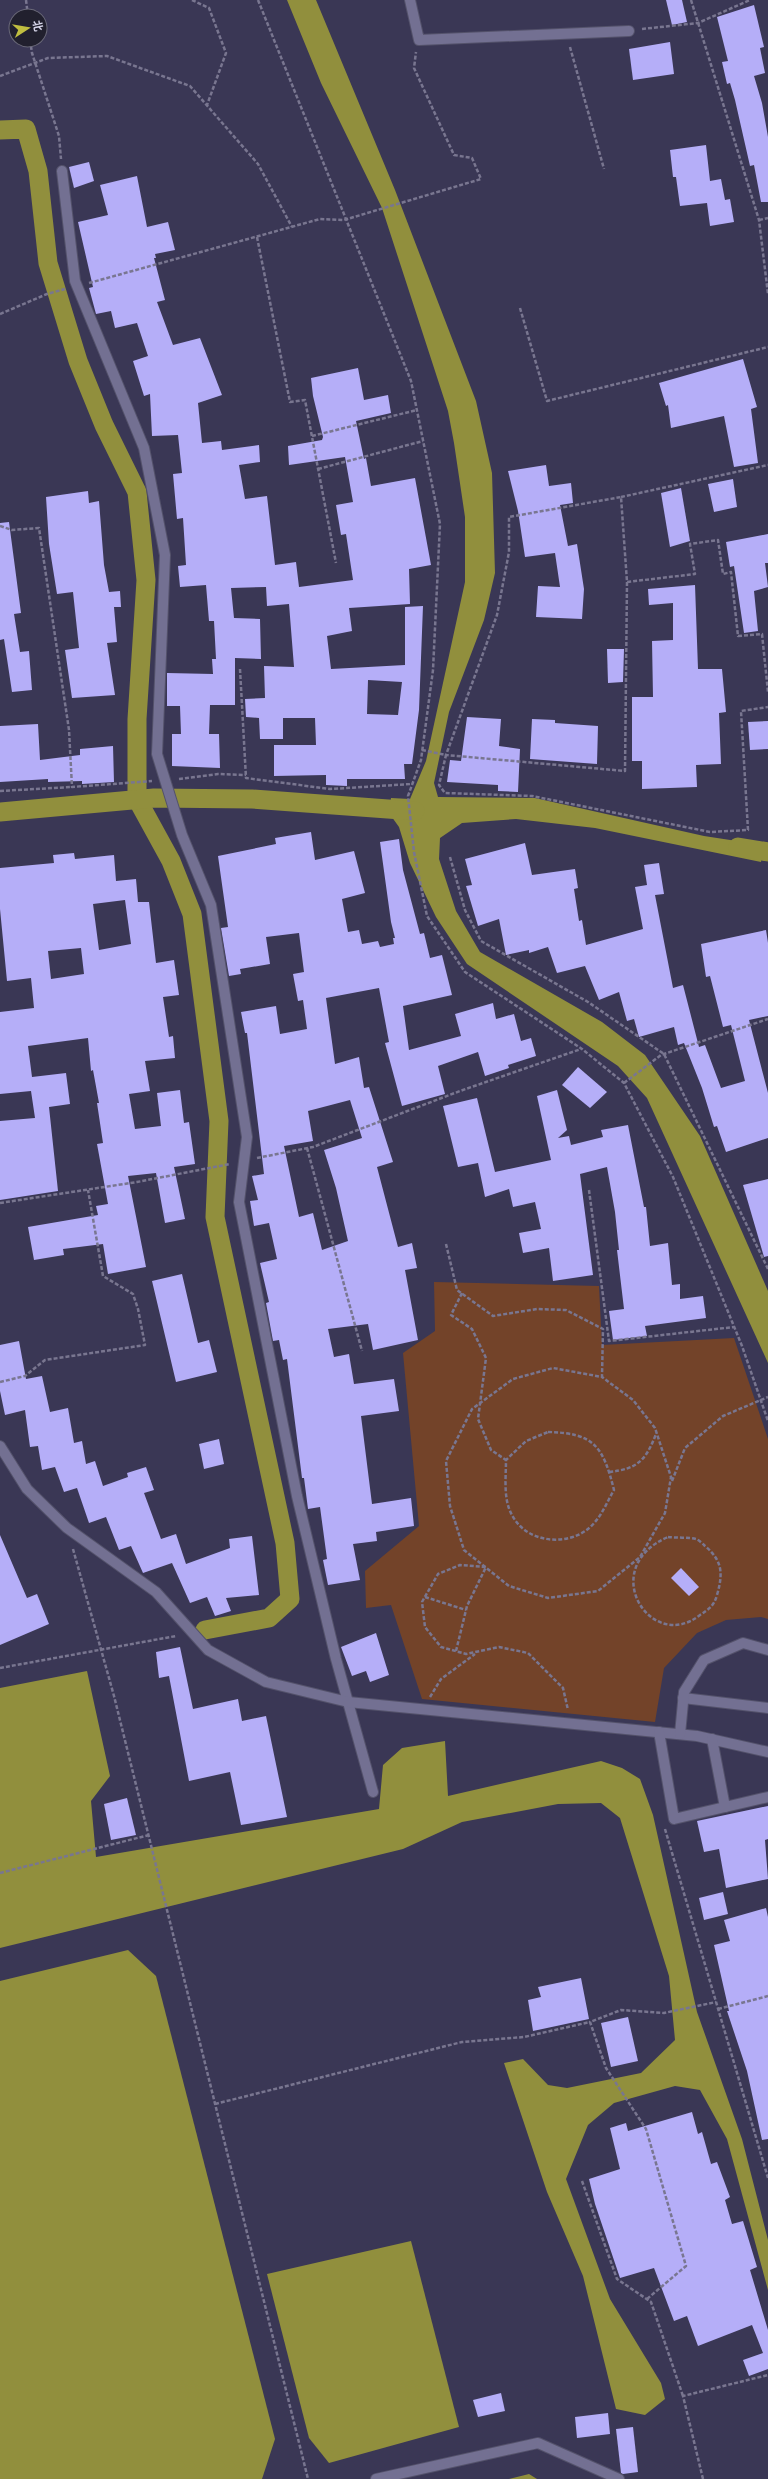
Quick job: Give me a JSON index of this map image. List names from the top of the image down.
{
  "north": "right"
}
